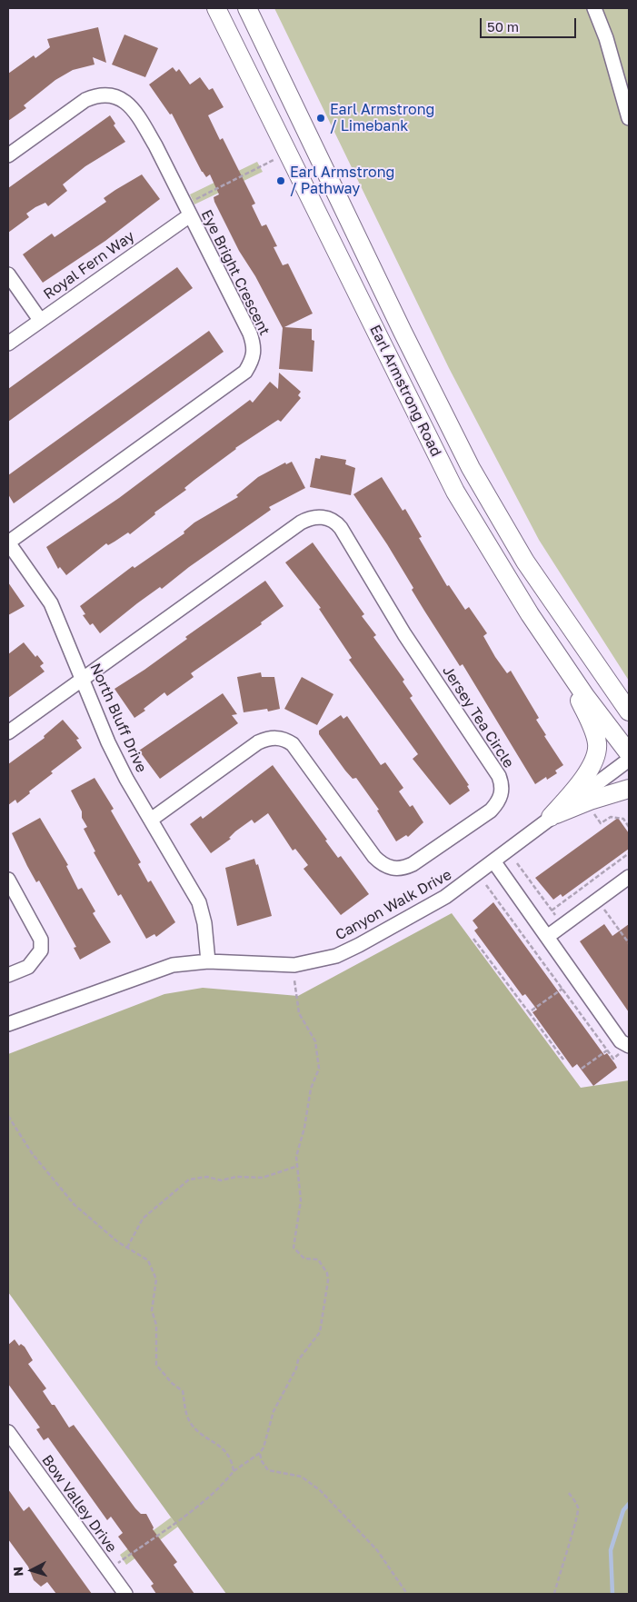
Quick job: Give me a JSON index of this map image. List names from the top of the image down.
{
  "streets": {
    "main road": ["Earl Armstrong Road"],
    "street": [
      "Royal Fern Way",
      "Eye Bright Crescent",
      "Jersey Tea Circle",
      "North Bluff Drive",
      "Canyon Walk Drive",
      "Bow Valley Drive"
    ]
  },
  "crossings": [
    ["Royal Fern Way", "Eye Bright Crescent"],
    ["Eye Bright Crescent", "North Bluff Drive"],
    ["Jersey Tea Circle", "North Bluff Drive"],
    ["North Bluff Drive", "Canyon Walk Drive"]
  ],
  "places": ["Earl Armstrong / Limebank", "Earl Armstrong / Pathway"],
  "scale_bar": "50 m",
  "north": "left"
}
